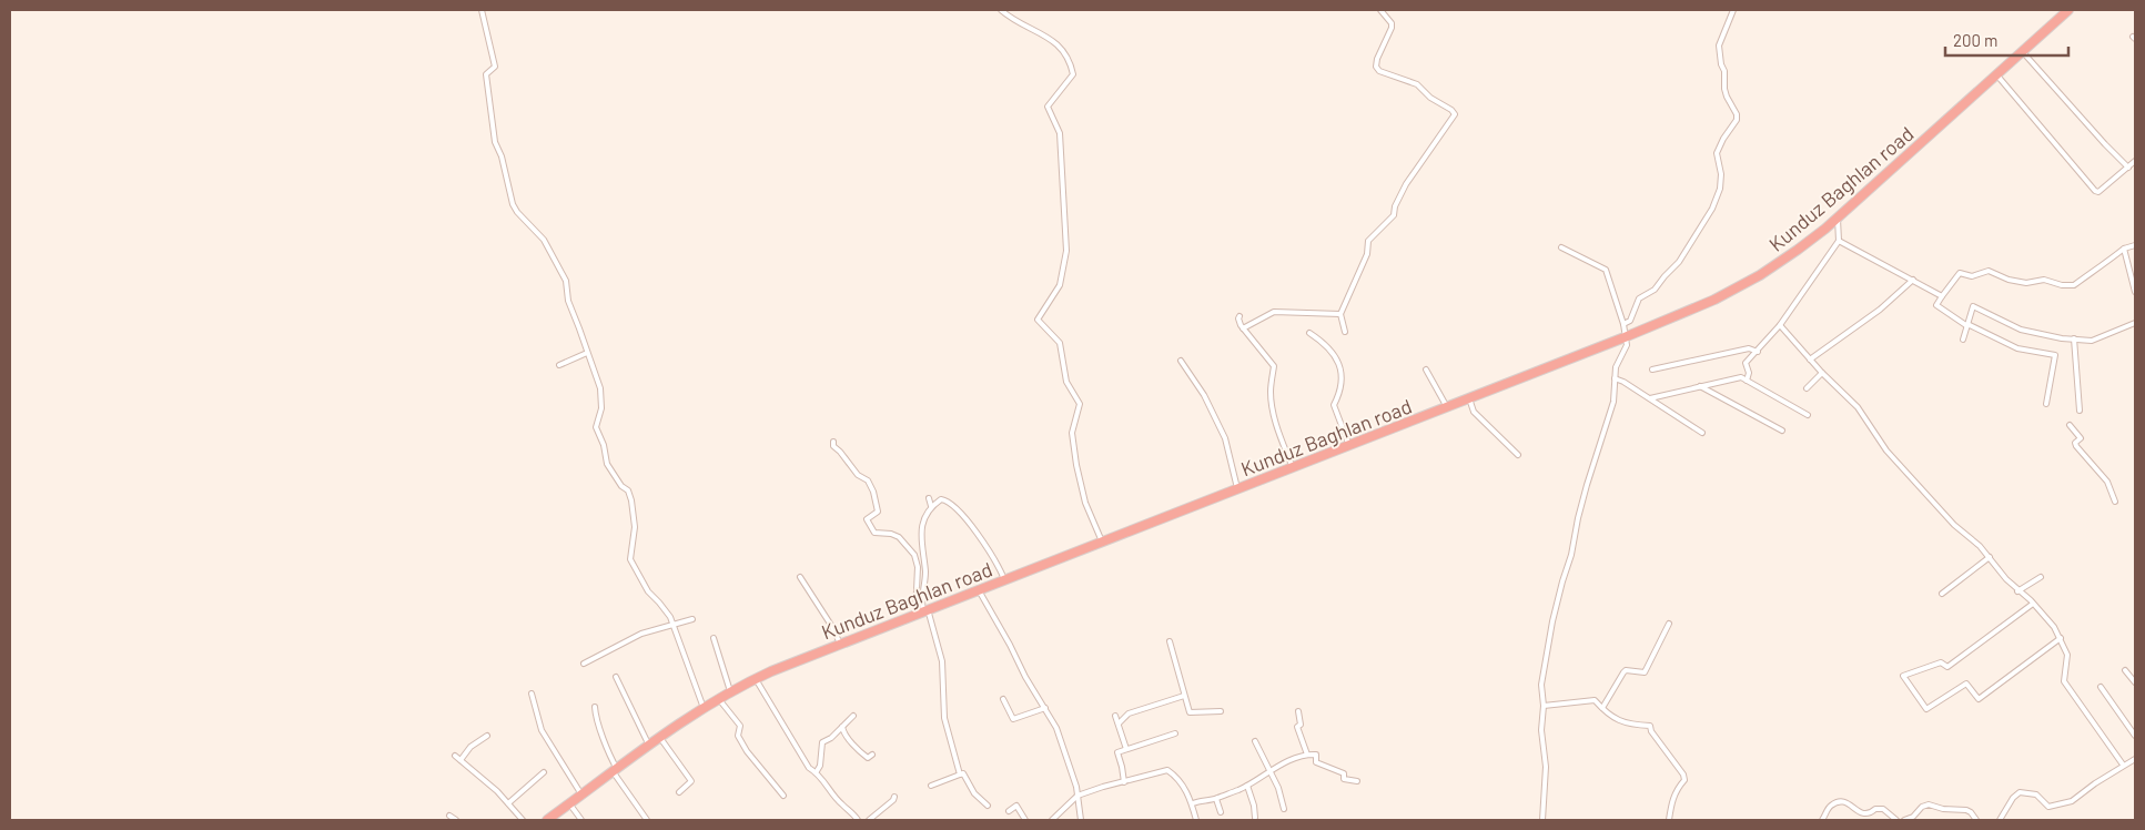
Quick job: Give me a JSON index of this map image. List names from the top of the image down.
{
  "streets": {
    "highway": ["Kunduz Baghlan road"]
  },
  "scale_bar": "200 m"
}
